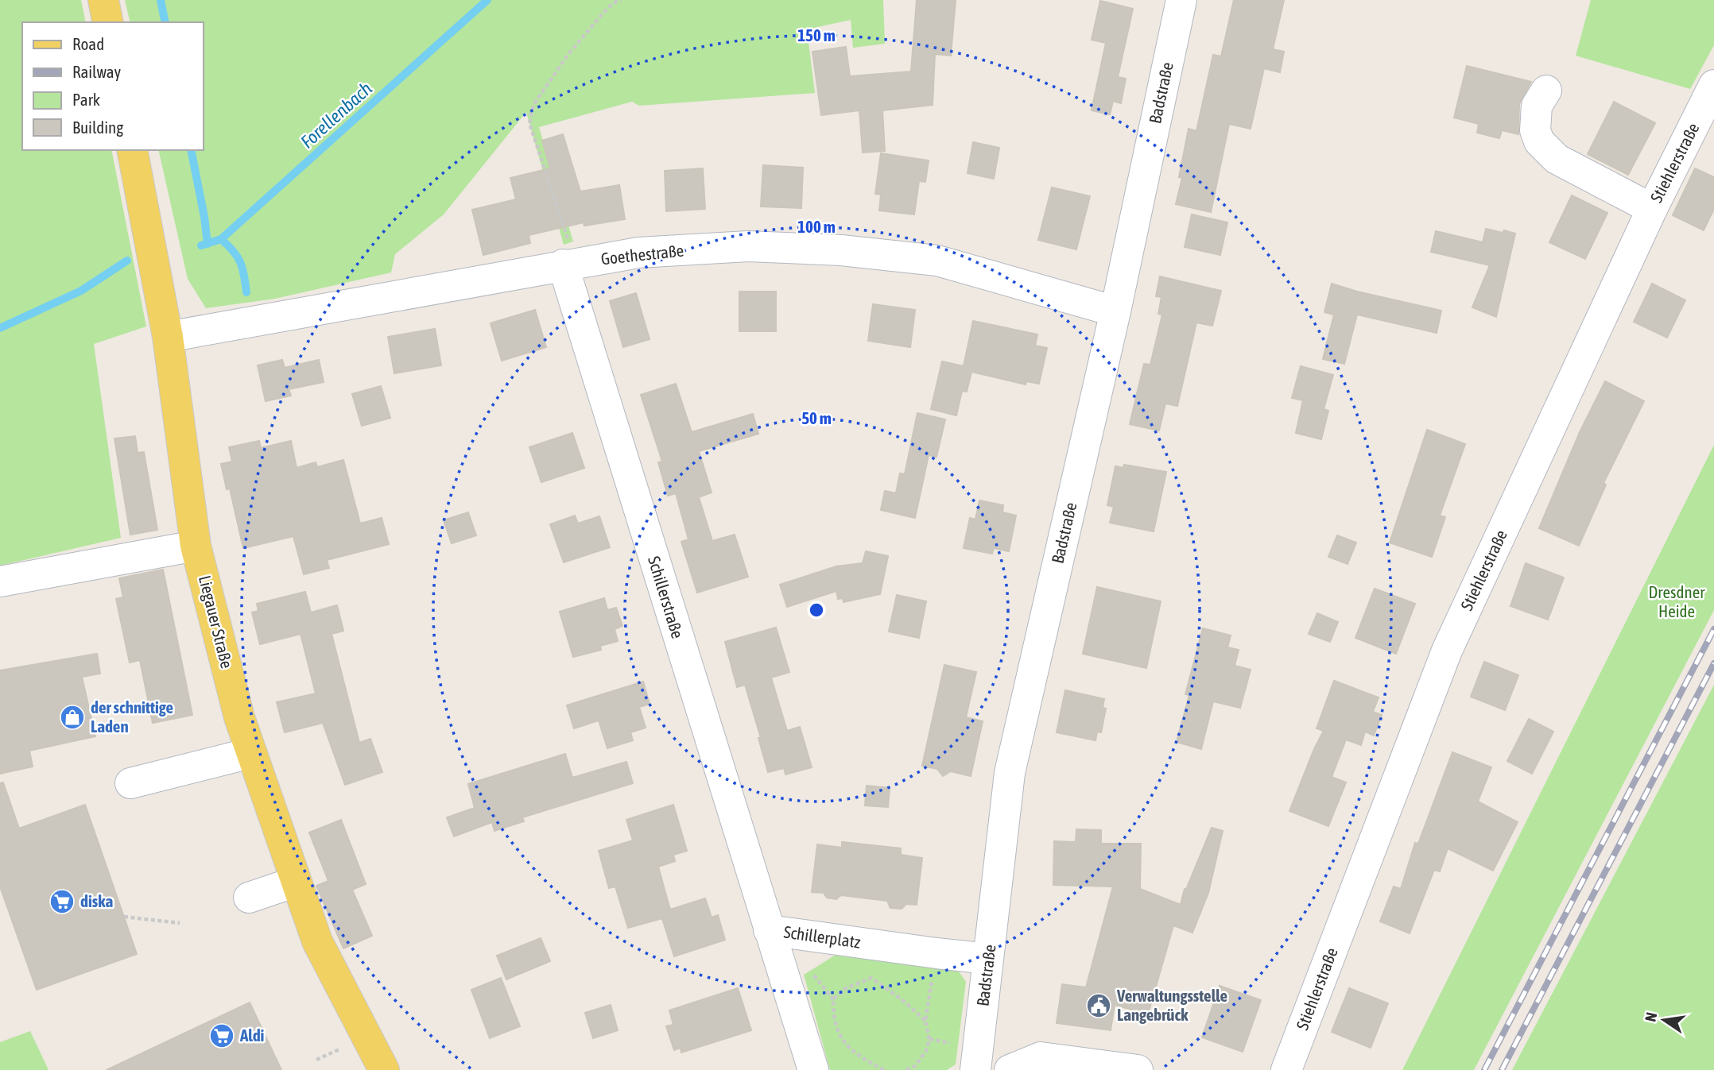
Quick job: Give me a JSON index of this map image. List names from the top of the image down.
{
  "streets": {
    "main road": ["Liegauer Straße"],
    "street": [
      "Badstraße",
      "Stiehlerstraße",
      "Goethestraße",
      "Schillerstraße",
      "Schillerplatz"
    ]
  },
  "crossings": [
    ["Badstraße", "Goethestraße"],
    ["Badstraße", "Schillerplatz"],
    ["Goethestraße", "Schillerstraße"],
    ["Goethestraße", "Liegauer Straße"],
    ["Schillerstraße", "Schillerplatz"]
  ],
  "water": ["Forellenbach"],
  "parks": ["Dresdner Heide"],
  "places": {
    "shop": ["der schnittige Laden"],
    "supermarket": ["diska", "Aldi"],
    "public building": ["Verwaltungsstelle Langebrück"]
  },
  "legend": [
    "Road",
    "Railway",
    "Park",
    "Building"
  ],
  "north": "left",
  "rings": ["150 m", "100 m", "50 m"]
}
